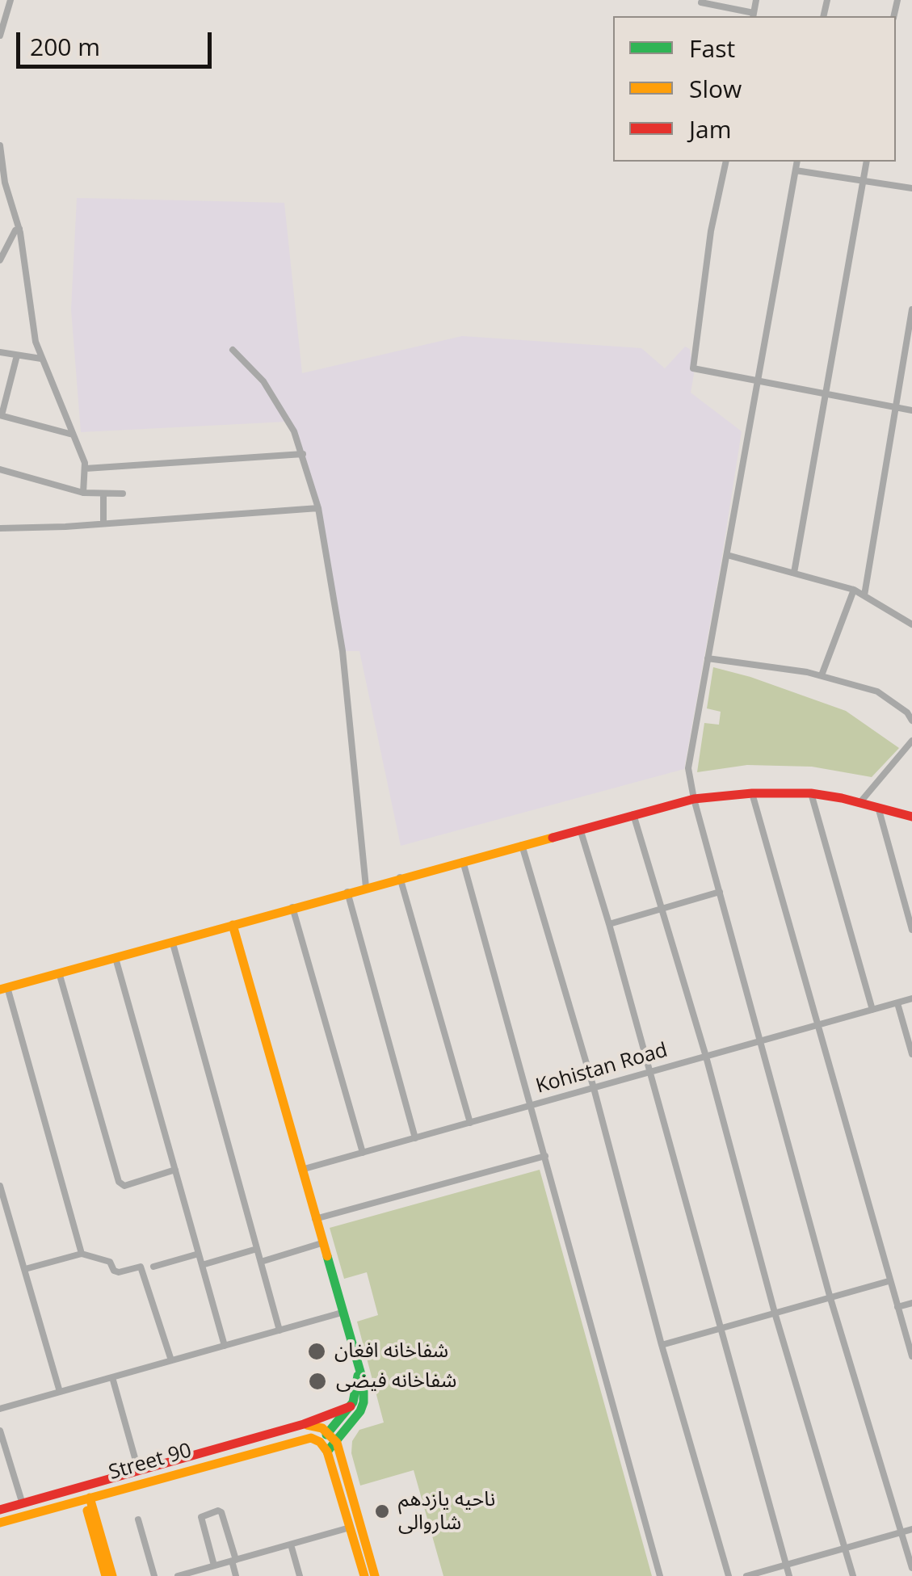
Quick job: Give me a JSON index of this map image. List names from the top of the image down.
{
  "streets": {
    "main road": ["Street 90"],
    "street": ["Kohistan Road"]
  },
  "places": ["شفاخانه افغان", "شفاخانه فیضی", "ناحیه یازدهم شاروالی"],
  "legend": ["Fast", "Slow", "Jam"],
  "scale_bar": "200 m"
}
